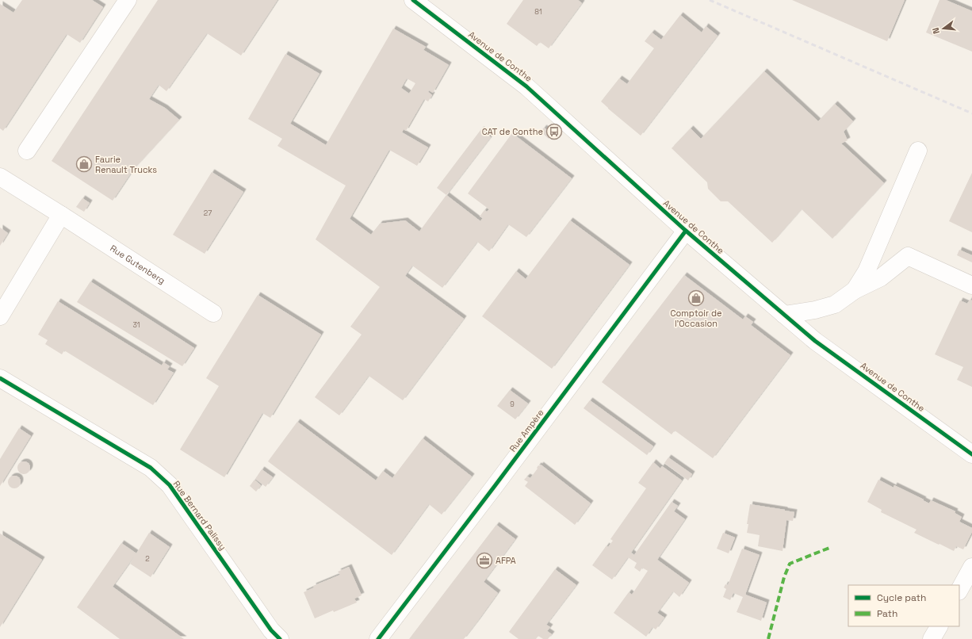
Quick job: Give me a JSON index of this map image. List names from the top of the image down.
{
  "streets": {
    "street": [
      "Avenue de Conthe",
      "Rue Gutenberg",
      "Rue Ampère",
      "Rue Bernard Palissy"
    ]
  },
  "crossings": [
    ["Avenue de Conthe", "Rue Ampère"]
  ],
  "places": {
    "bus stop": ["CAT de Conthe"],
    "shop": ["Faurie Renault Trucks", "Comptoir de l'Occasion"],
    "office": ["AFPA"]
  },
  "house_numbers": [
    "81",
    "27",
    "31",
    "9",
    "2"
  ],
  "legend": ["Cycle path", "Path"],
  "north": "left"
}
